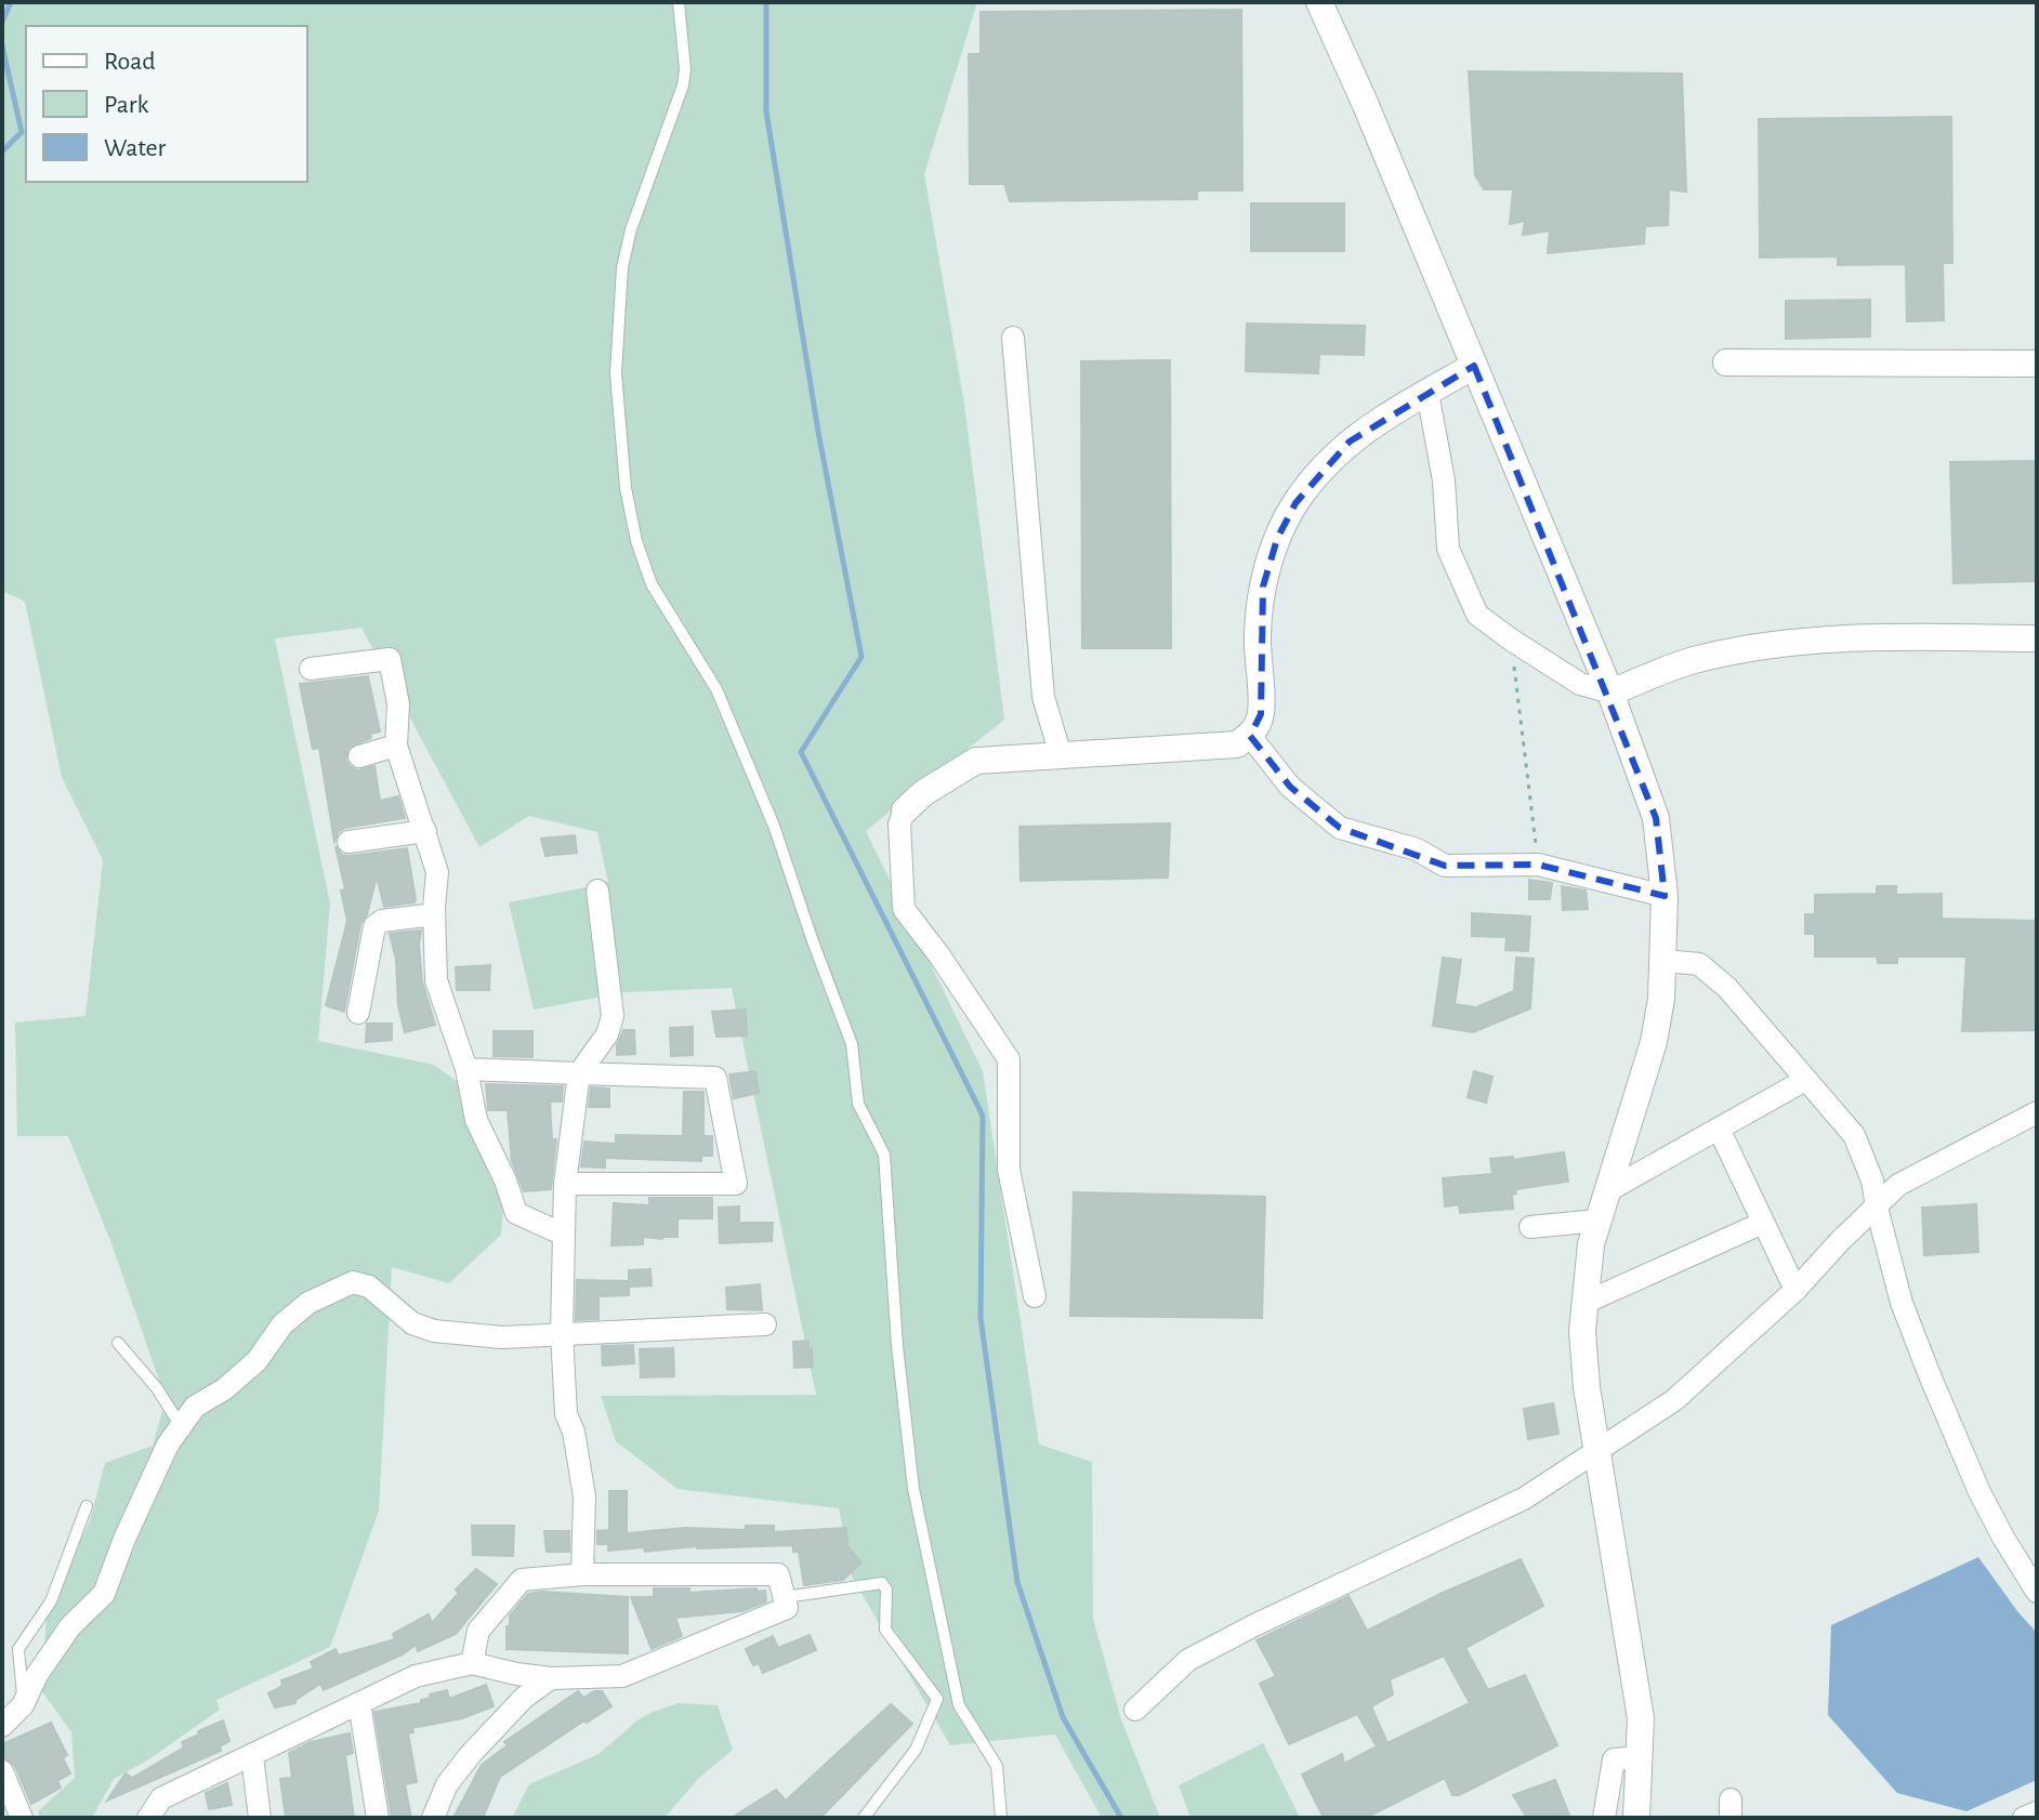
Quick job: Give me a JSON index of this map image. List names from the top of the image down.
{
  "legend": ["Road", "Park", "Water"]
}
